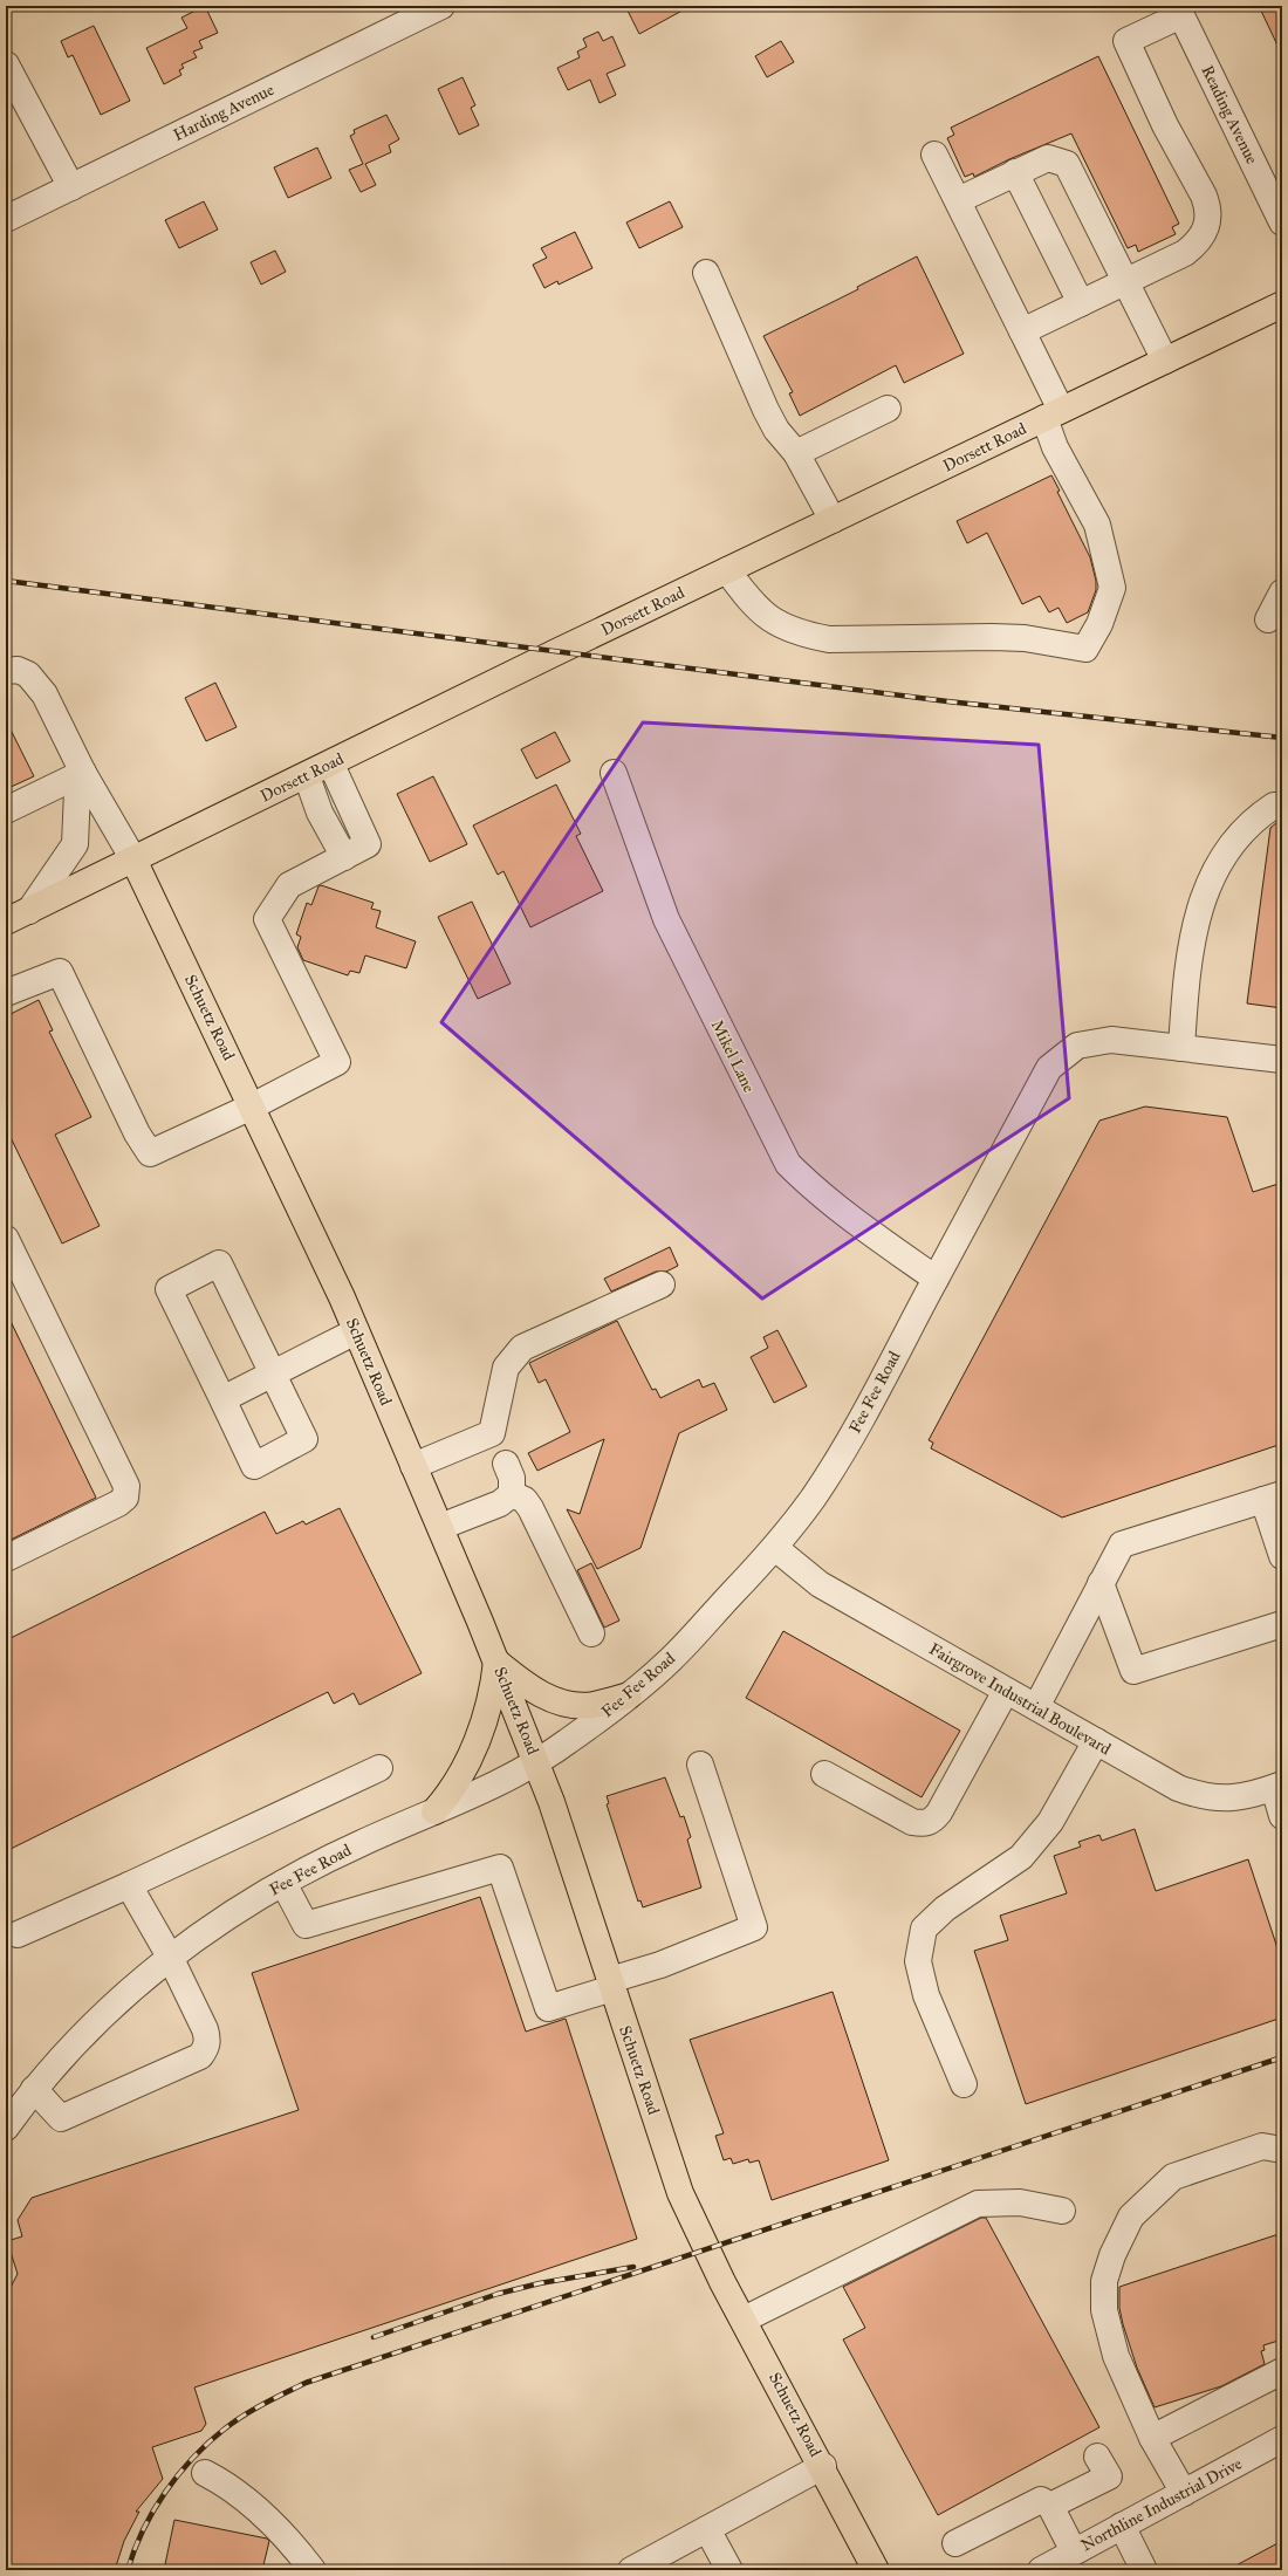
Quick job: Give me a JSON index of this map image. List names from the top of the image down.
{
  "streets": {
    "main road": ["Dorsett Road", "Schuetz Road"],
    "street": [
      "Harding Avenue",
      "Reading Avenue",
      "Mikel Lane",
      "Fee Fee Road",
      "Fairgrove Industrial Boulevard",
      "Northline Industrial Drive"
    ]
  },
  "crossings": [
    ["Dorsett Road", "Schuetz Road"],
    ["Schuetz Road", "Fee Fee Road"],
    ["Mikel Lane", "Fee Fee Road"],
    ["Fee Fee Road", "Fairgrove Industrial Boulevard"]
  ]
}
